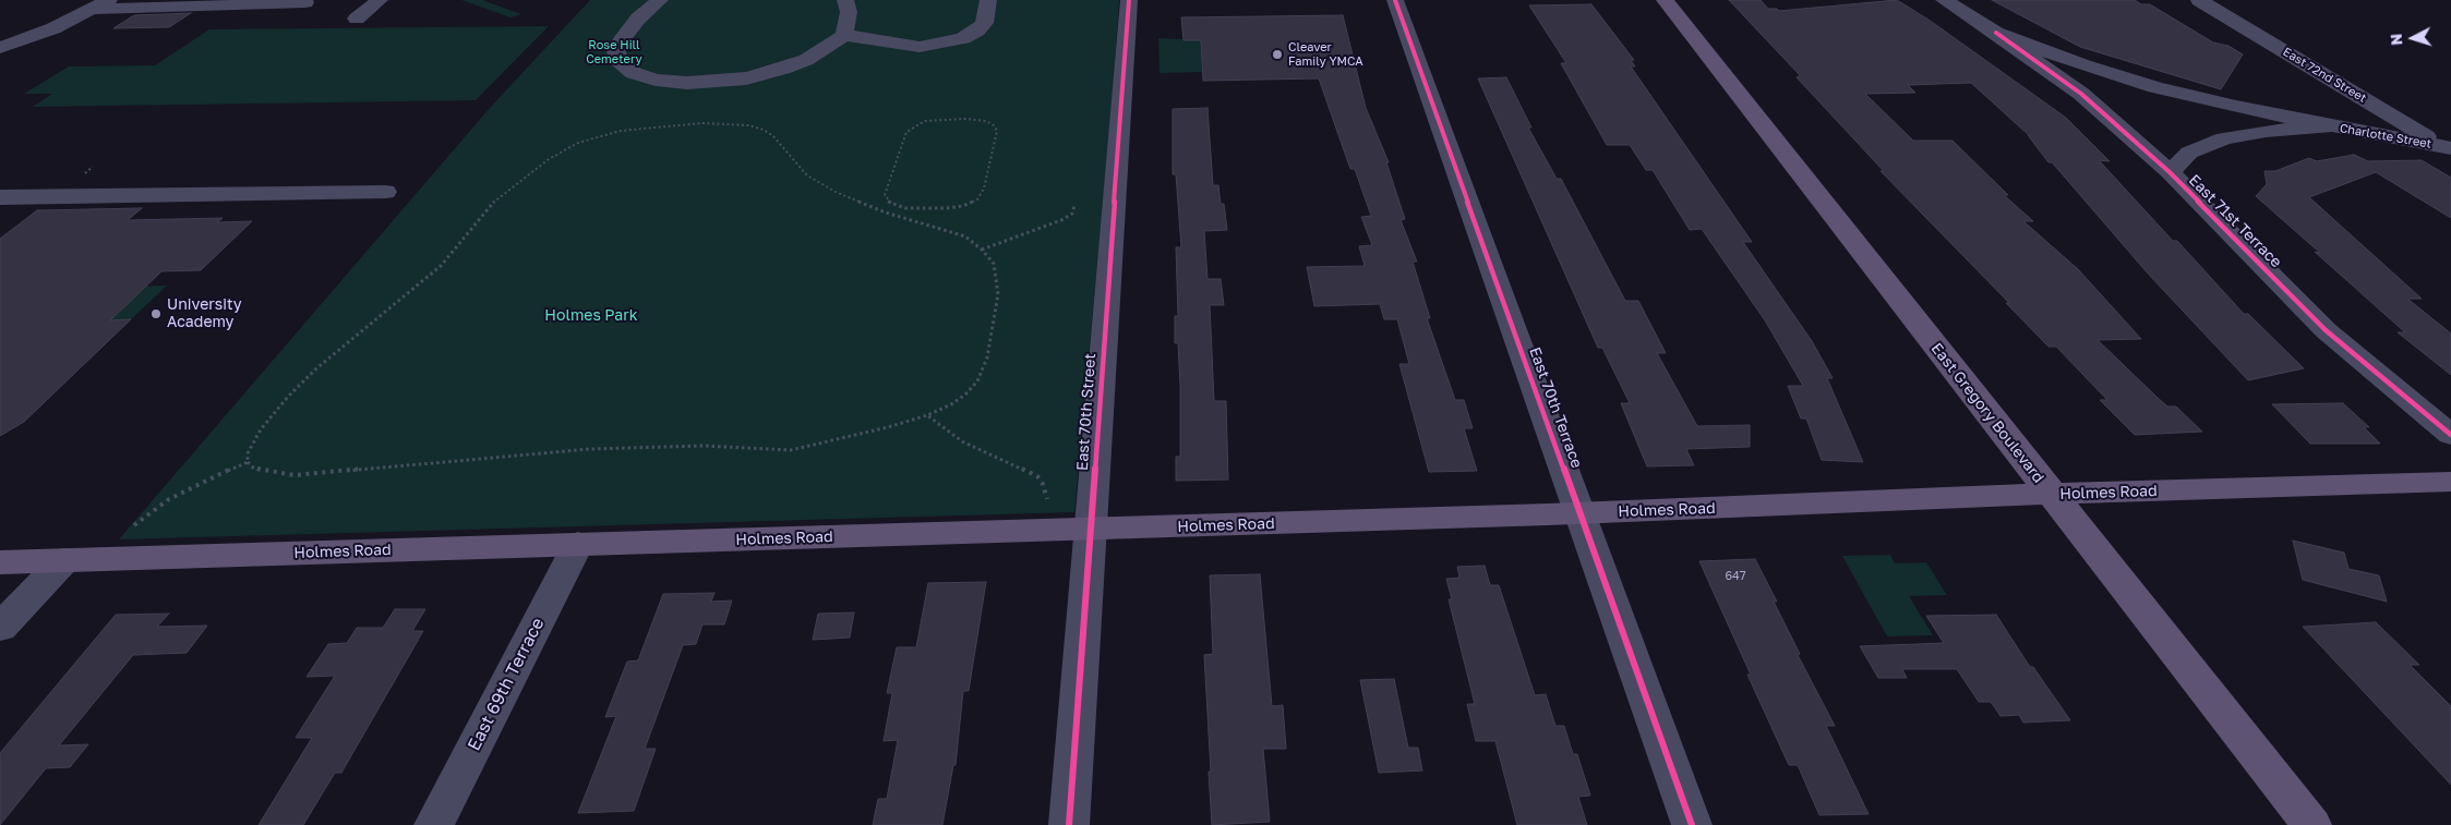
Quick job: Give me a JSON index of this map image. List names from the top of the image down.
{
  "streets": {
    "main road": ["East Gregory Boulevard", "Holmes Road"],
    "street": [
      "East 72nd Street",
      "Charlotte Street",
      "East 71st Terrace",
      "East 70th Terrace",
      "East 70th Street",
      "East 69th Terrace"
    ]
  },
  "crossings": [
    ["East 72nd Street", "Charlotte Street"],
    ["Charlotte Street", "East 71st Terrace"],
    ["East 70th Terrace", "Holmes Road"],
    ["East 70th Street", "Holmes Road"],
    ["East Gregory Boulevard", "Holmes Road"],
    ["Holmes Road", "East 69th Terrace"]
  ],
  "parks": ["Rose Hill Cemetery", "Holmes Park"],
  "places": ["Cleaver Family YMCA", "University Academy"],
  "house_numbers": ["647"],
  "north": "left"
}
